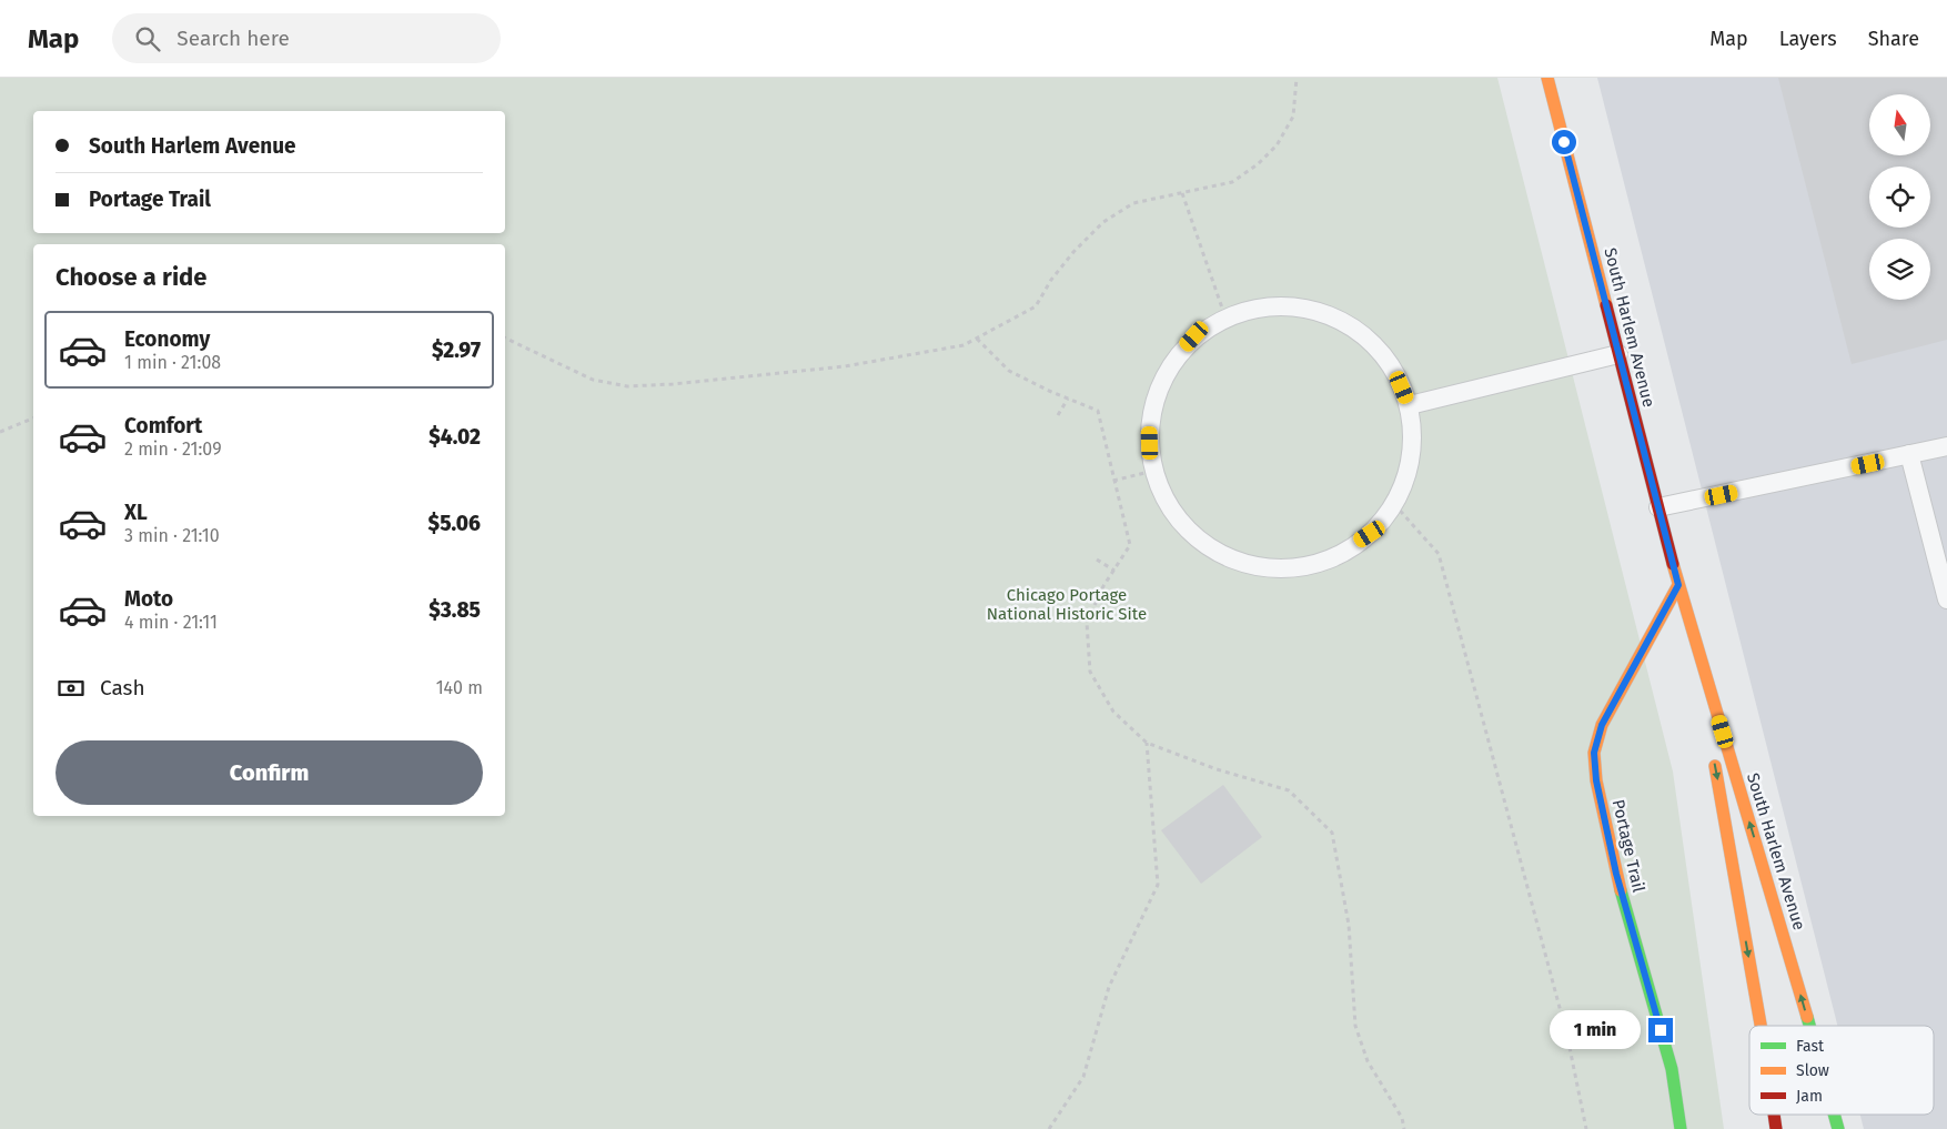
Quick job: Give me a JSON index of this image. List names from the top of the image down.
{
  "streets": {
    "main road": ["South Harlem Avenue", "Portage Trail"]
  },
  "crossings": [
    ["South Harlem Avenue", "Portage Trail"]
  ],
  "parks": ["Chicago Portage National Historic Site"],
  "legend": ["Fast", "Slow", "Jam"],
  "north": "top",
  "page": {
    "header": "Map",
    "search": "Search here",
    "nav": ["Map", "Layers", "Share"],
    "banner": ["South Harlem Avenue", "Portage Trail"],
    "heading": "Choose a ride",
    "list": [
      {
        "name": "Economy",
        "note": "1 min · 21:08",
        "value": "$2.97"
      },
      {
        "name": "Comfort",
        "note": "2 min · 21:09",
        "value": "$4.02"
      },
      {
        "name": "XL",
        "note": "3 min · 21:10",
        "value": "$5.06"
      },
      {
        "name": "Moto",
        "note": "4 min · 21:11",
        "value": "$3.85"
      }
    ],
    "pay": ["Cash", "140 m"],
    "buttons": "Confirm",
    "bubble": "1 min"
  }
}
